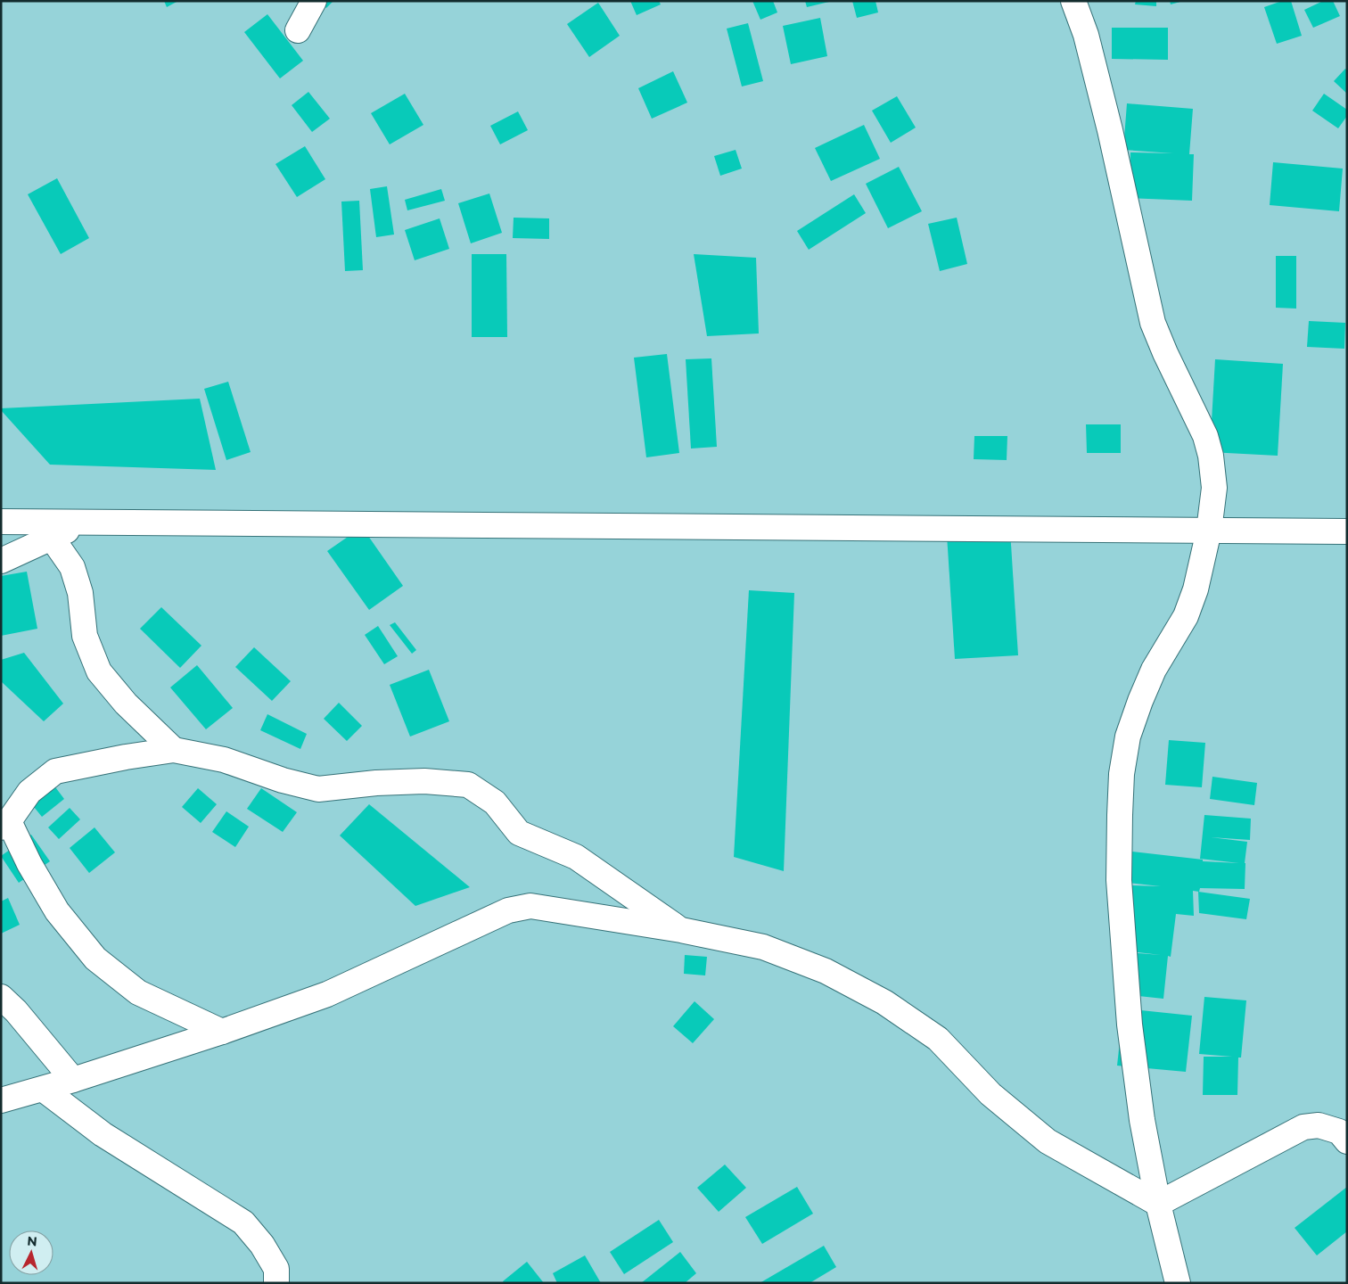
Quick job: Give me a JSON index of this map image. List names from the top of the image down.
{
  "north": "top"
}
